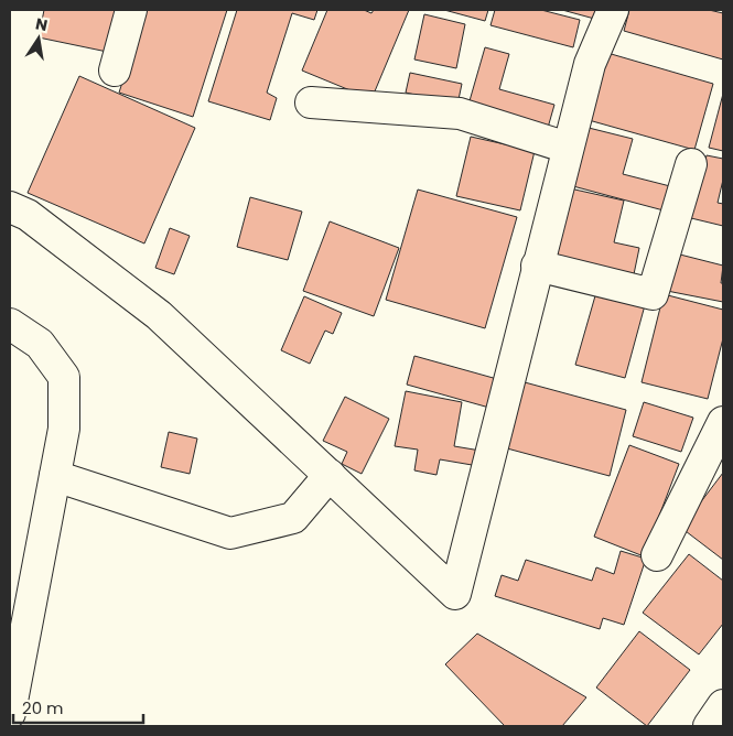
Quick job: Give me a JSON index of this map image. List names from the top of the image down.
{
  "scale_bar": "20 m",
  "north": "top"
}
